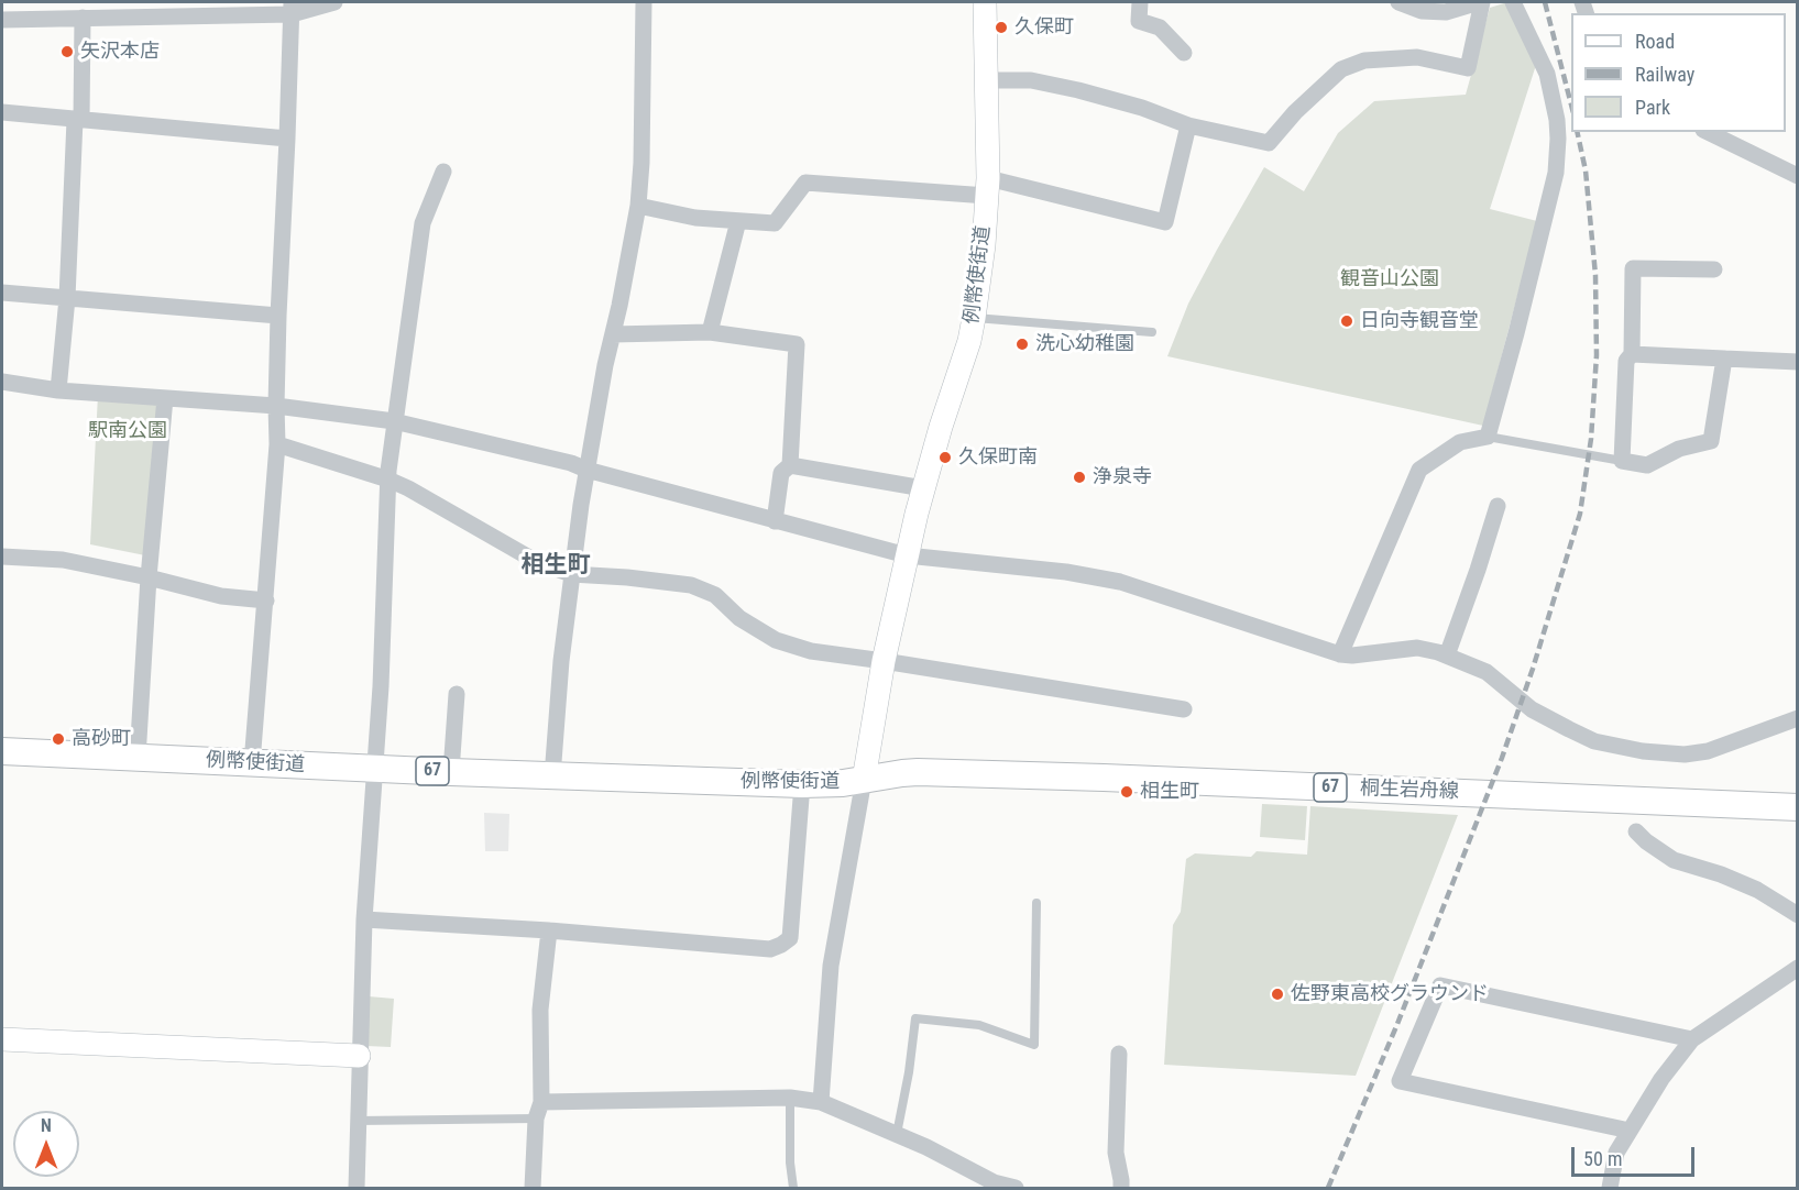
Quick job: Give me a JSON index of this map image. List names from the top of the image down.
{
  "streets": {
    "main road": ["例幣使街道", "67", "桐生岩舟線"]
  },
  "crossings": [
    ["例幣使街道", "桐生岩舟線"]
  ],
  "districts": ["相生町"],
  "parks": ["観音山公園", "駅南公園"],
  "places": [
    "久保町",
    "矢沢本店",
    "日向寺観音堂",
    "洗心幼稚園",
    "久保町南",
    "浄泉寺",
    "高砂町",
    "相生町",
    "佐野東高校グラウンド"
  ],
  "legend": ["Road", "Railway", "Park"],
  "scale_bar": "50 m",
  "north": "top"
}
